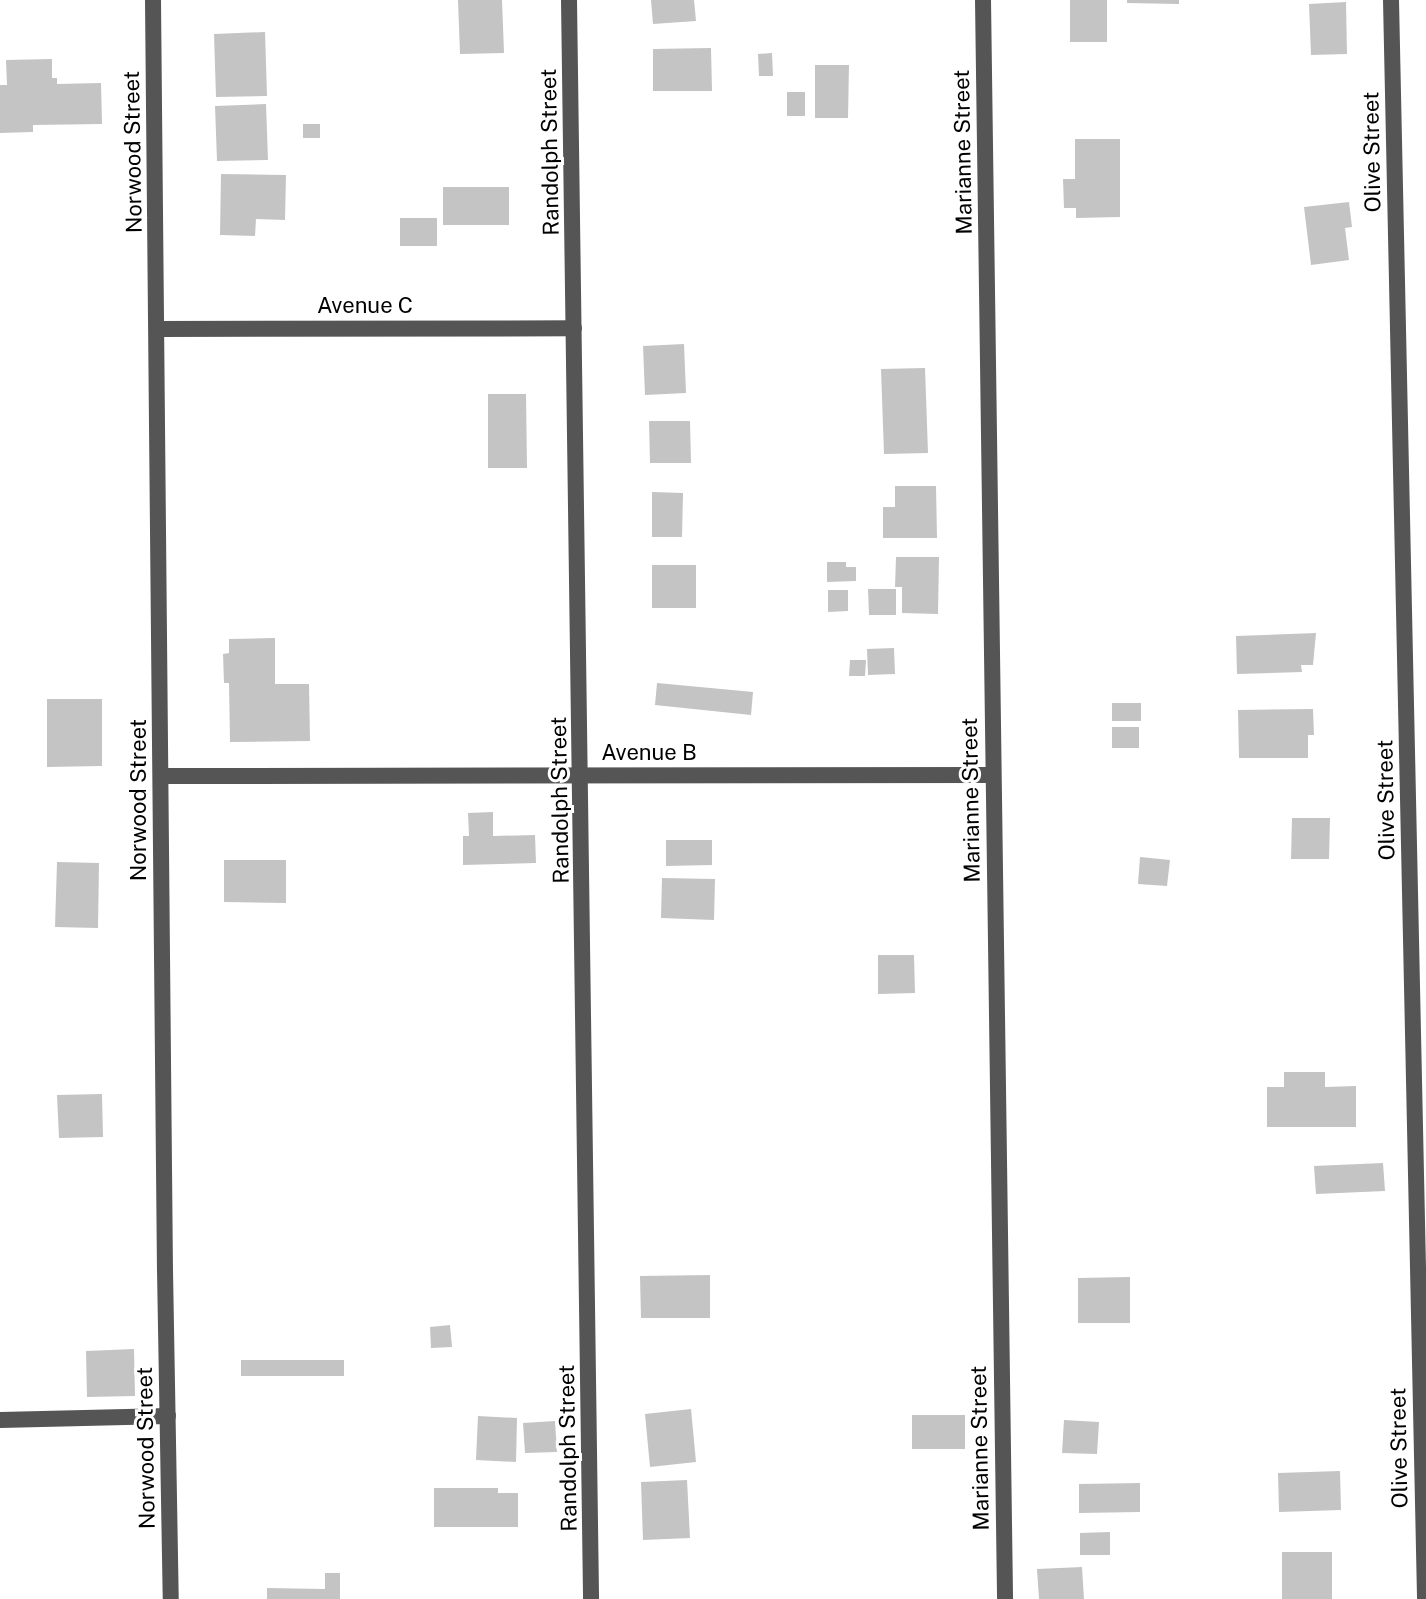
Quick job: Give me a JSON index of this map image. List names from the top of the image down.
{
  "streets": {
    "street": [
      "Norwood Street",
      "Randolph Street",
      "Marianne Street",
      "Olive Street",
      "Avenue C",
      "Avenue B"
    ]
  },
  "crossings": [
    ["Norwood Street", "Avenue C"],
    ["Norwood Street", "Avenue B"],
    ["Randolph Street", "Avenue C"],
    ["Randolph Street", "Avenue B"],
    ["Marianne Street", "Avenue B"]
  ]
}
